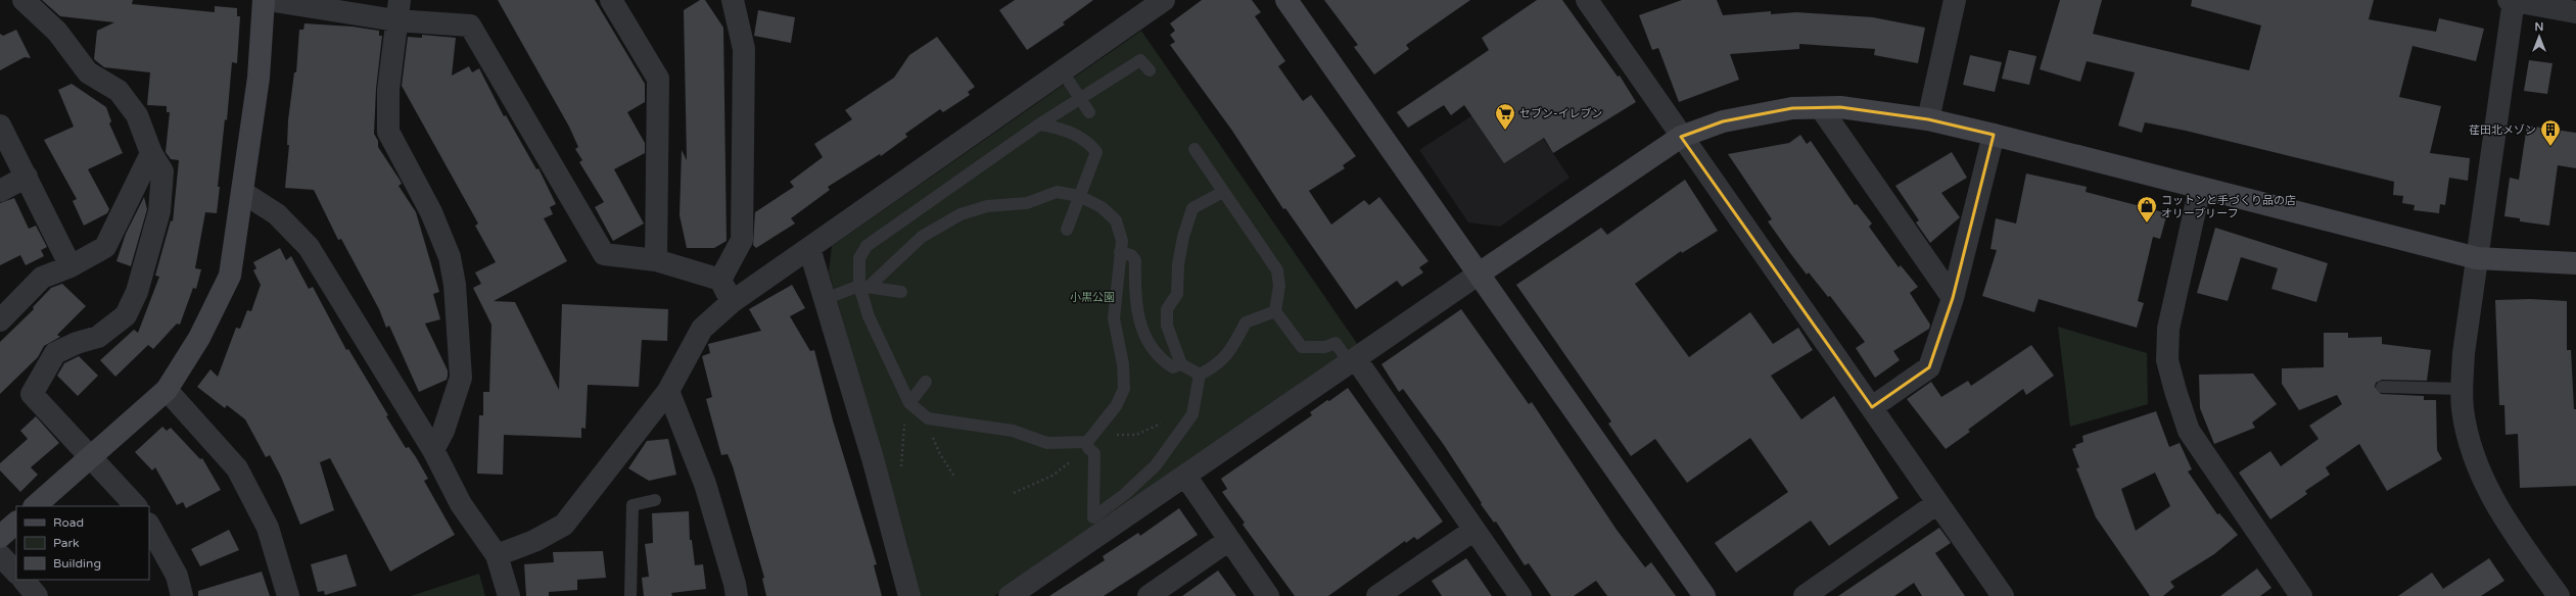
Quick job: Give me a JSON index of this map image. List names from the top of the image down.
{
  "parks": ["小黒公園"],
  "places": {
    "supermarket": ["セブン-イレブン"],
    "building": ["荏田北メゾン"],
    "shop": ["コットンと手づくり品の店 オリーブリーフ"]
  },
  "legend": ["Road", "Park", "Building"],
  "north": "top"
}
